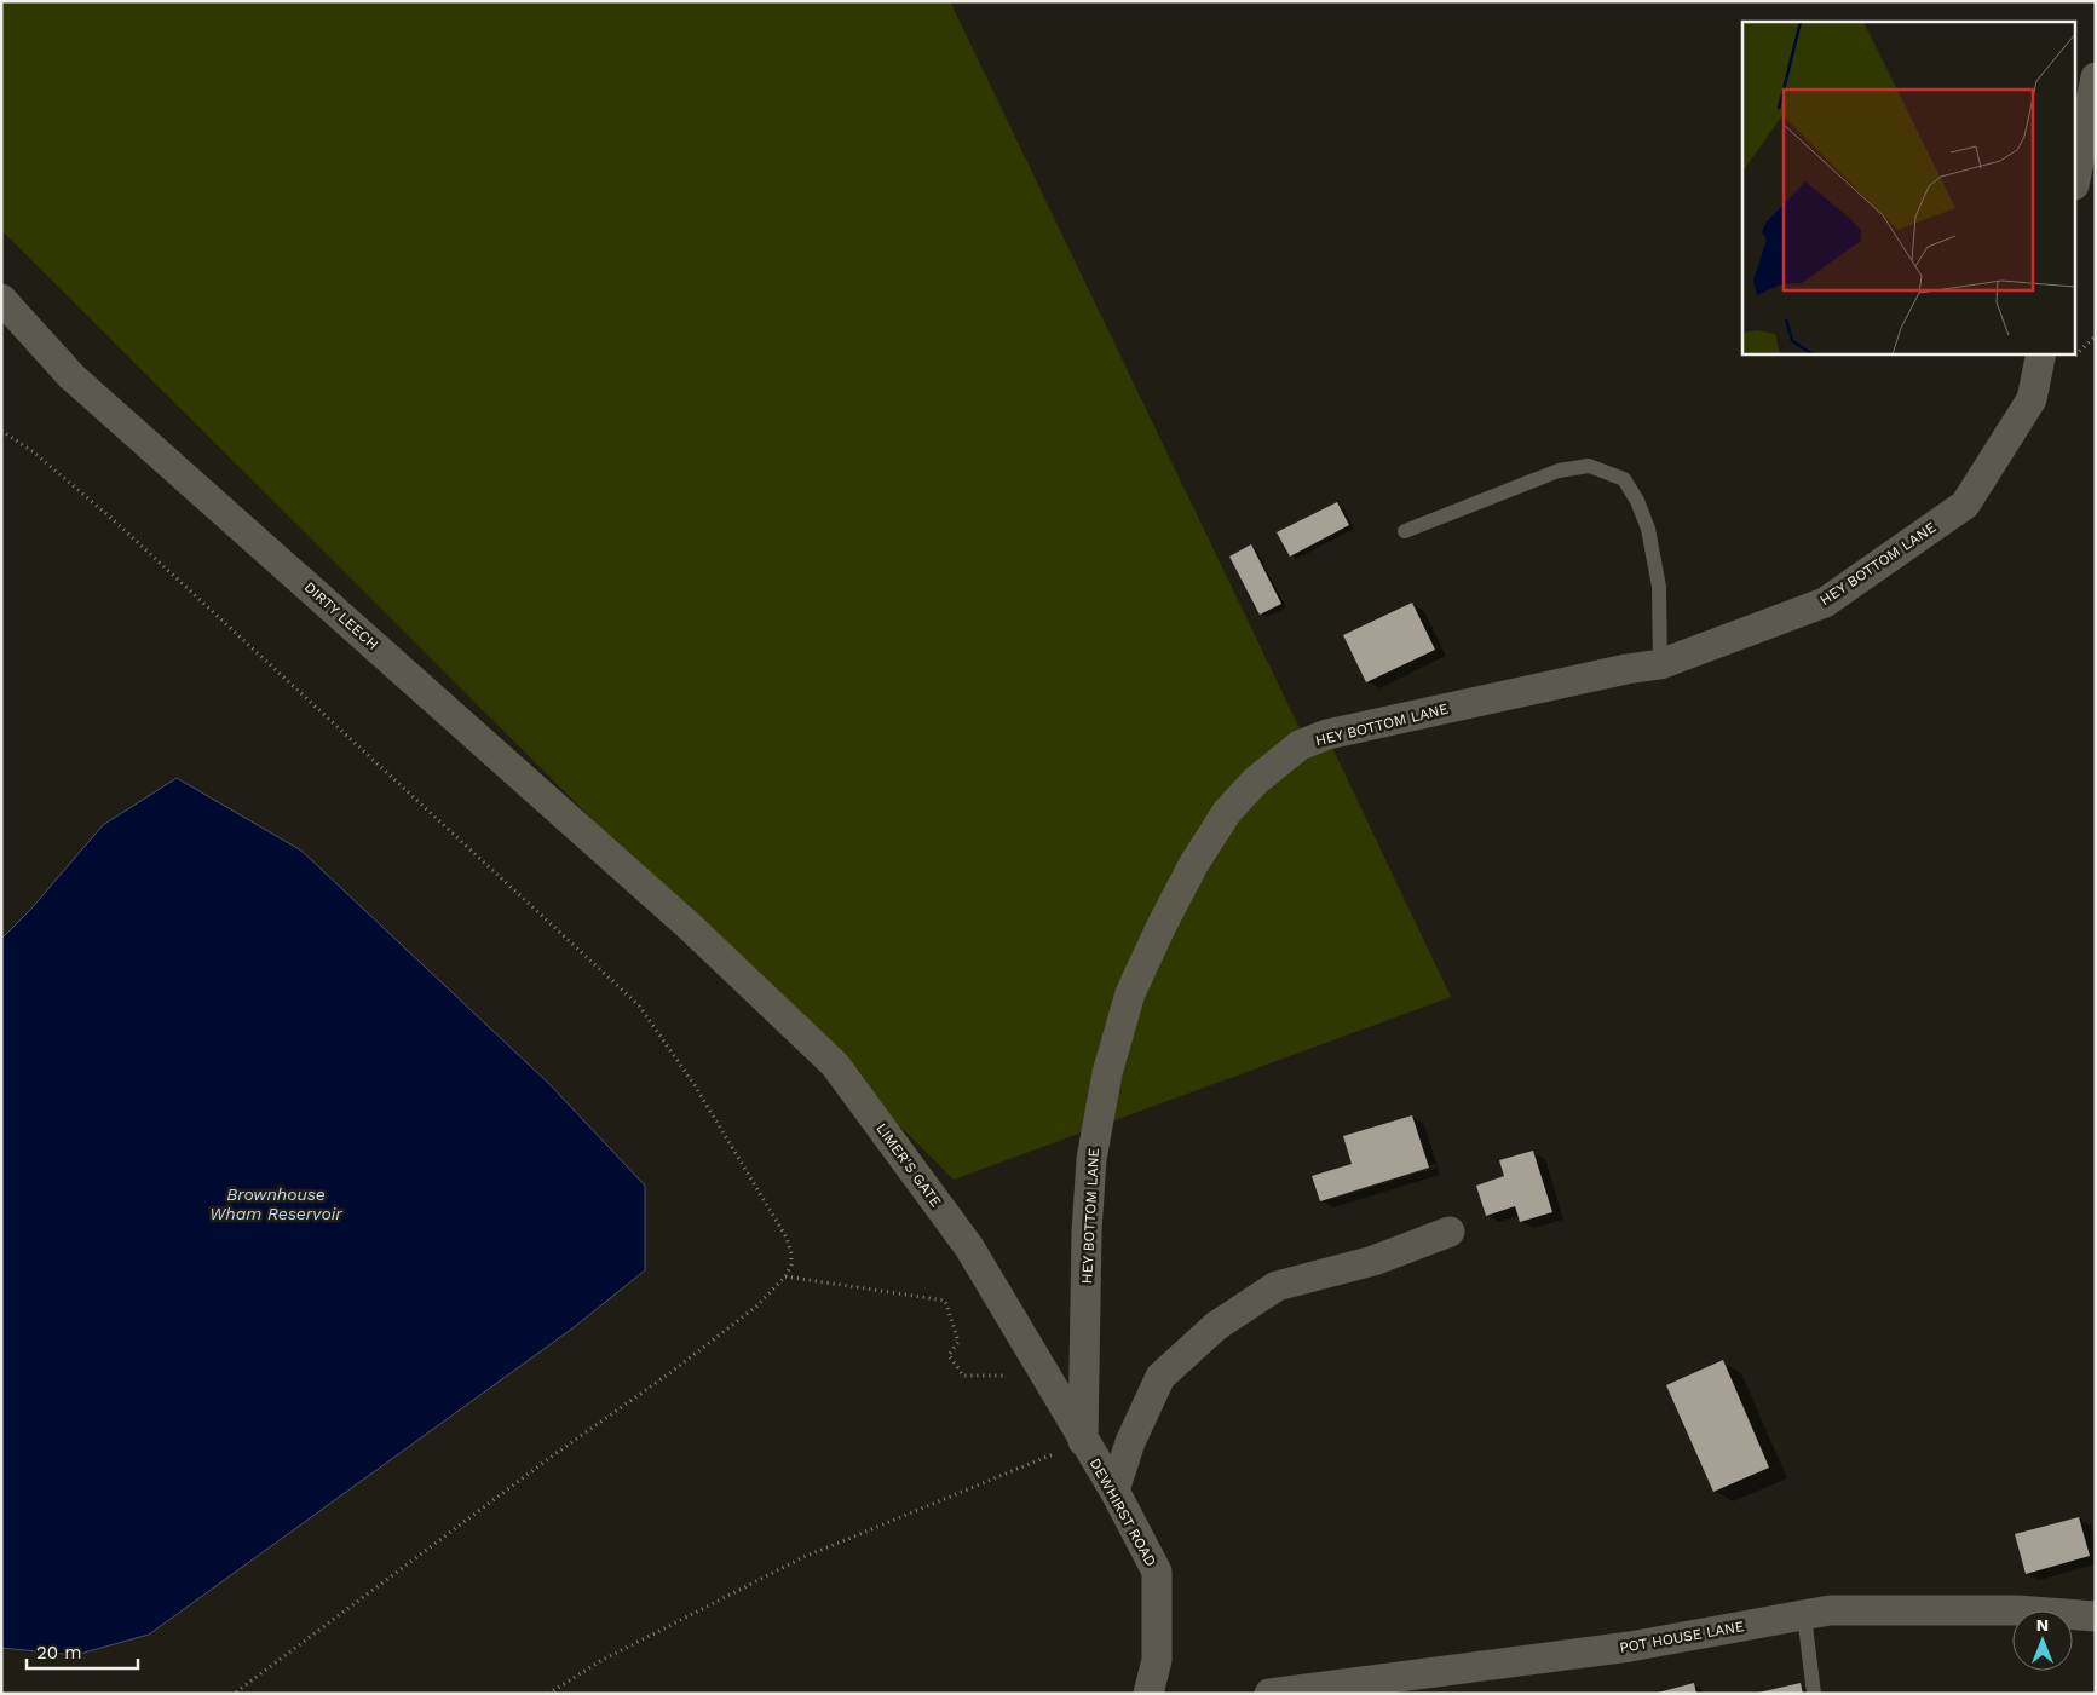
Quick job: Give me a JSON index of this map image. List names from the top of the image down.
{
  "streets": {
    "street": [
      "HEY BOTTOM LANE",
      "DIRTY LEECH",
      "LIMER'S GATE",
      "DEWHIRST ROAD",
      "POT HOUSE LANE"
    ]
  },
  "crossings": [
    ["HEY BOTTOM LANE", "LIMER'S GATE"],
    ["HEY BOTTOM LANE", "DEWHIRST ROAD"],
    ["DIRTY LEECH", "LIMER'S GATE"],
    ["LIMER'S GATE", "DEWHIRST ROAD"]
  ],
  "water": ["Brownhouse Wham Reservoir"],
  "scale_bar": "20 m",
  "north": "top"
}
